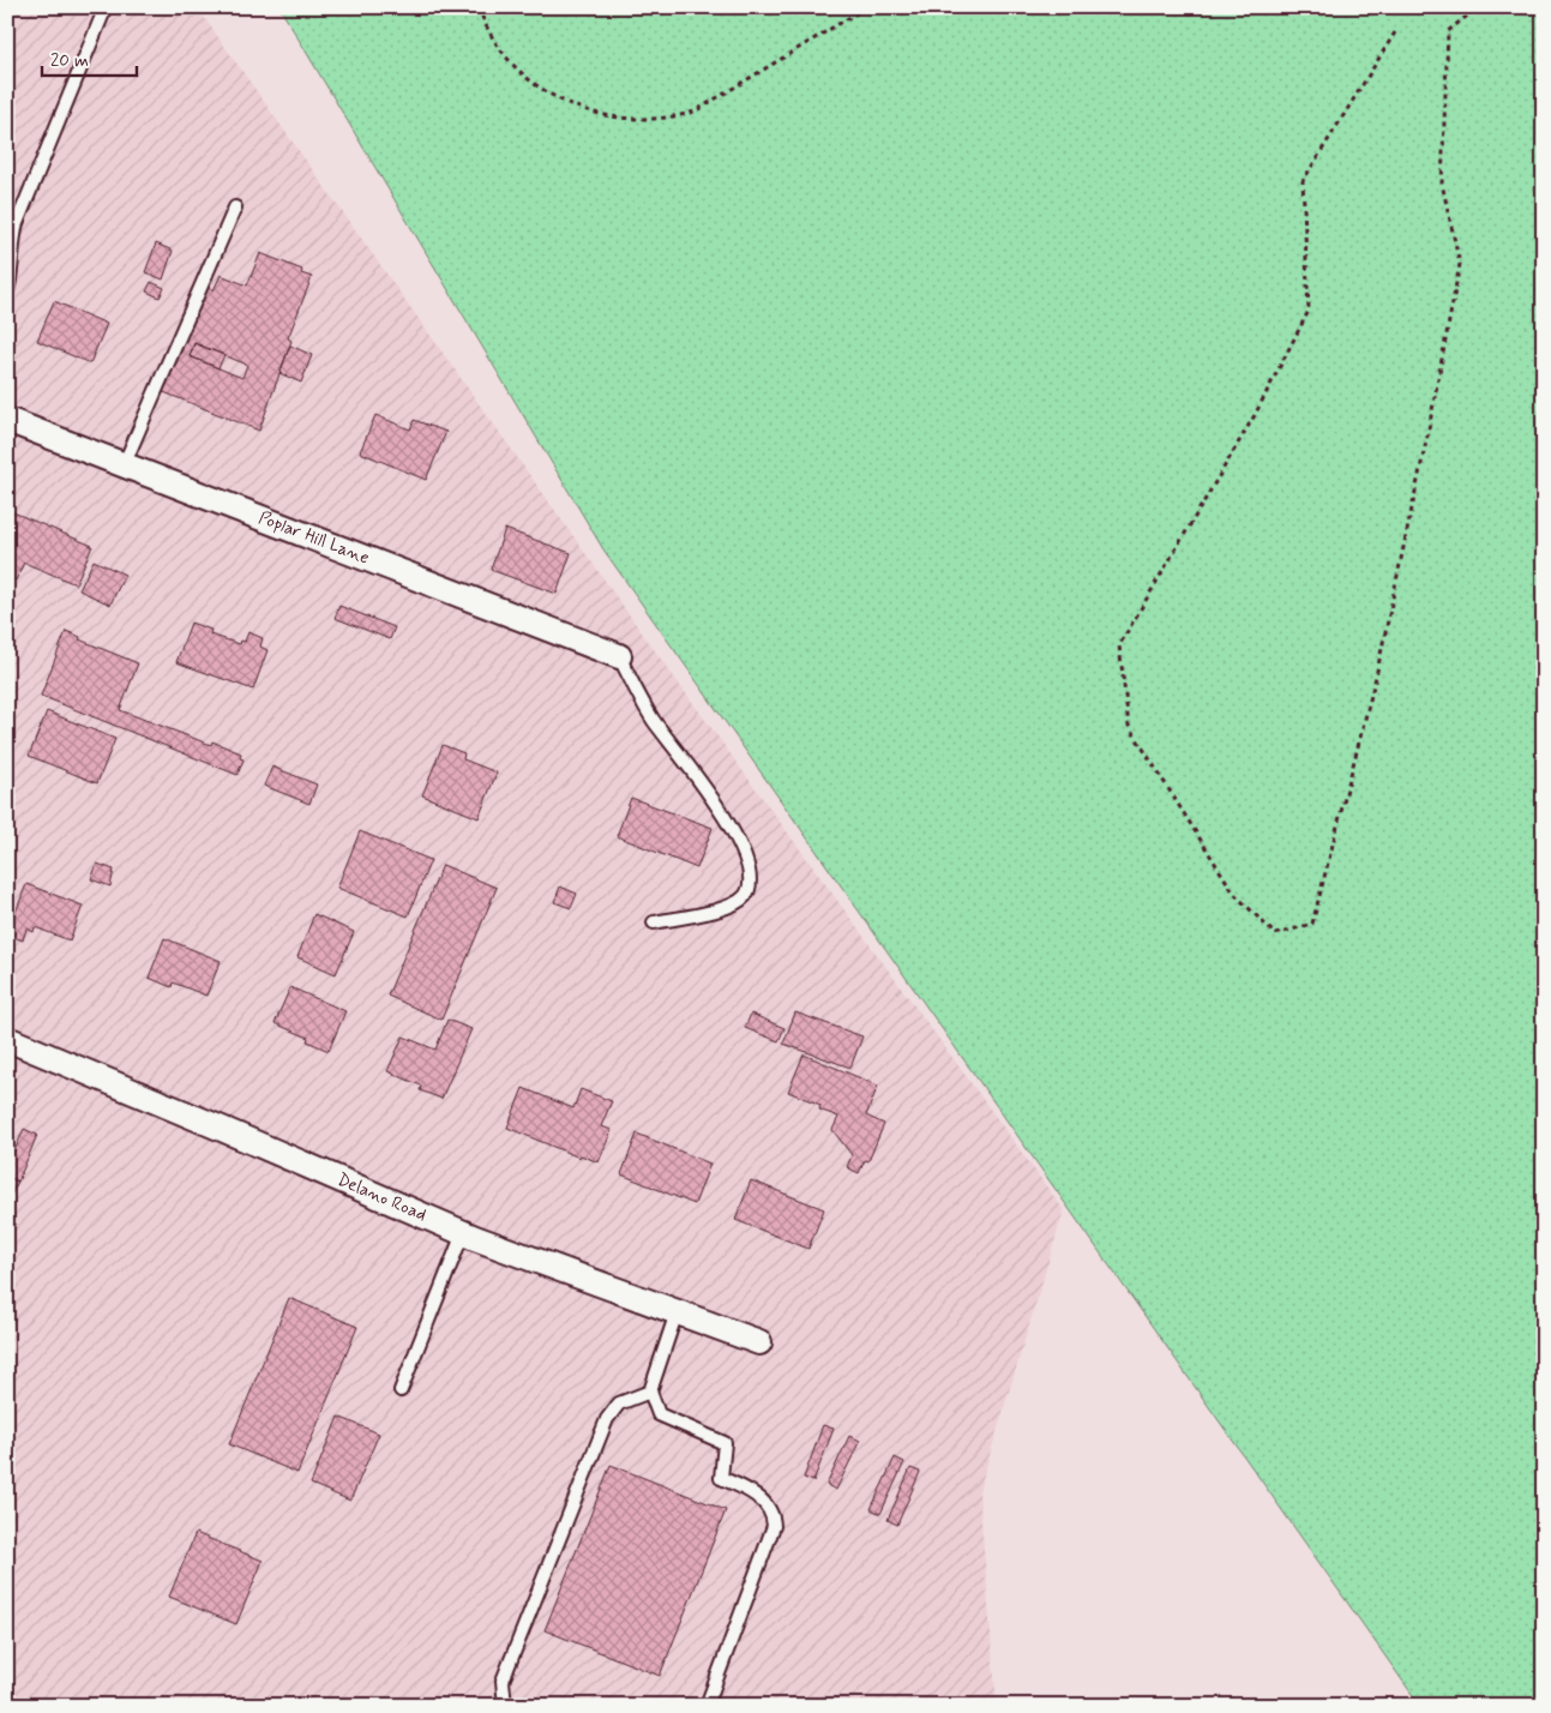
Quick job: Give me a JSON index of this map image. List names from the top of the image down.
{
  "streets": {
    "street": ["Poplar Hill Lane", "Delano Road"]
  },
  "scale_bar": "20 m"
}
